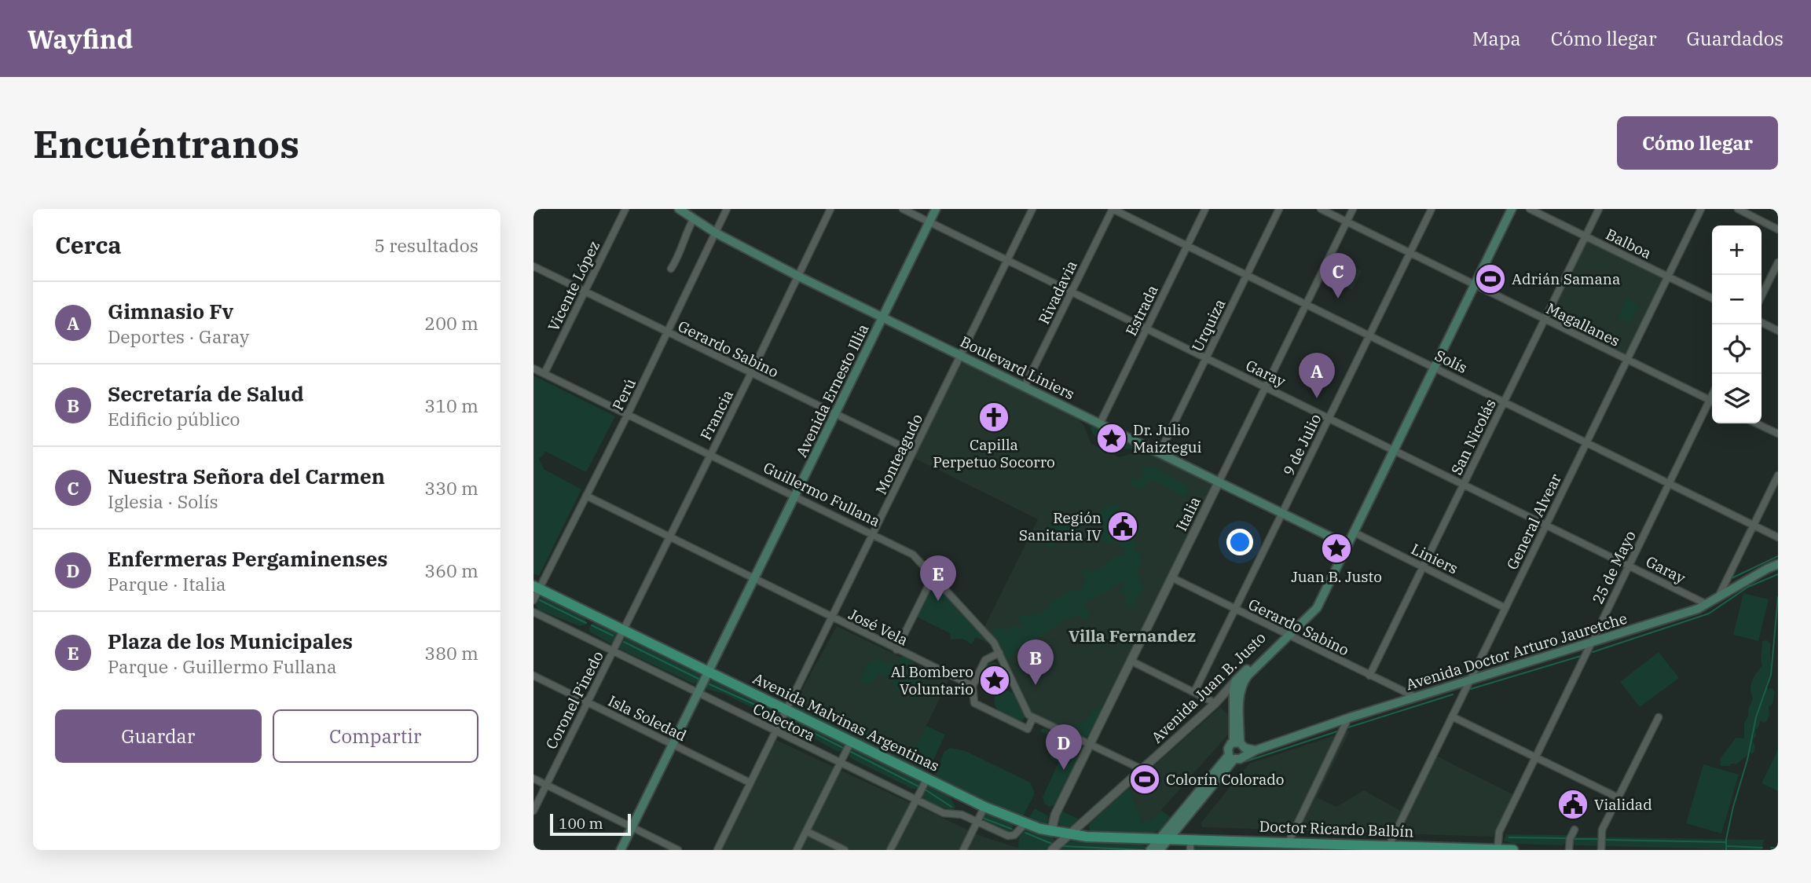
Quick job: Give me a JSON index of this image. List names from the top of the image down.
{
  "streets": {
    "main road": [
      "Boulevard Liniers",
      "Avenida Ernesto Illia",
      "Avenida Doctor Arturo Jauretche",
      "Avenida Juan B. Justo",
      "Avenida Malvinas Argentinas",
      "Doctor Ricardo Balbín"
    ],
    "street": [
      "Balboa",
      "Vicente López",
      "Rivadavia",
      "Estrada",
      "Magallanes",
      "Urquiza",
      "Gerardo Sabino",
      "Solís",
      "Garay",
      "Perú",
      "Francia",
      "San Nicolás",
      "9 de Julio",
      "Monteagudo",
      "Guillermo Fullana",
      "Italia",
      "General Alvear",
      "Liniers",
      "25 de Mayo",
      "José Vela",
      "Coronel Pinedo",
      "Isla Soledad",
      "Colectora"
    ]
  },
  "crossings": [
    ["Balboa", "San Nicolás"],
    ["Balboa", "General Alvear"],
    ["Vicente López", "Gerardo Sabino"],
    ["Vicente López", "Guillermo Fullana"],
    ["Rivadavia", "Solís"],
    ["Rivadavia", "Boulevard Liniers"],
    ["Rivadavia", "Garay"],
    ["Estrada", "Solís"],
    ["Estrada", "Boulevard Liniers"],
    ["Estrada", "Garay"],
    ["Magallanes", "San Nicolás"],
    ["Magallanes", "9 de Julio"],
    ["Magallanes", "Italia"],
    ["Magallanes", "General Alvear"],
    ["Magallanes", "Avenida Juan B. Justo"],
    ["Urquiza", "Solís"],
    ["Urquiza", "Boulevard Liniers"],
    ["Urquiza", "Garay"],
    ["Gerardo Sabino", "Avenida Ernesto Illia"],
    ["Gerardo Sabino", "Perú"],
    ["Gerardo Sabino", "Francia"],
    ["Gerardo Sabino", "San Nicolás"],
    ["Gerardo Sabino", "9 de Julio"],
    ["Gerardo Sabino", "Monteagudo"],
    ["Gerardo Sabino", "Italia"],
    ["Gerardo Sabino", "Avenida Doctor Arturo Jauretche"],
    ["Gerardo Sabino", "Avenida Juan B. Justo"],
    ["Solís", "San Nicolás"],
    ["Solís", "9 de Julio"],
    ["Solís", "Italia"],
    ["Solís", "General Alvear"],
    ["Solís", "25 de Mayo"],
    ["Solís", "Avenida Juan B. Justo"],
    ["Boulevard Liniers", "Avenida Ernesto Illia"],
    ["Boulevard Liniers", "Perú"],
    ["Boulevard Liniers", "Francia"],
    ["Boulevard Liniers", "9 de Julio"],
    ["Boulevard Liniers", "Monteagudo"],
    ["Boulevard Liniers", "Italia"],
    ["Boulevard Liniers", "Avenida Juan B. Justo"],
    ["Garay", "Avenida Ernesto Illia"],
    ["Garay", "San Nicolás"],
    ["Garay", "9 de Julio"],
    ["Garay", "Monteagudo"],
    ["Garay", "Italia"],
    ["Garay", "General Alvear"],
    ["Garay", "25 de Mayo"],
    ["Garay", "Avenida Doctor Arturo Jauretche"],
    ["Garay", "Avenida Juan B. Justo"],
    ["Avenida Ernesto Illia", "Guillermo Fullana"],
    ["Avenida Ernesto Illia", "José Vela"],
    ["Avenida Ernesto Illia", "Isla Soledad"],
    ["Avenida Ernesto Illia", "Colectora"],
    ["Avenida Ernesto Illia", "Avenida Malvinas Argentinas"],
    ["Perú", "Guillermo Fullana"],
    ["Perú", "José Vela"],
    ["Perú", "Avenida Malvinas Argentinas"],
    ["Francia", "Guillermo Fullana"],
    ["Francia", "José Vela"],
    ["Francia", "Coronel Pinedo"],
    ["Francia", "Avenida Malvinas Argentinas"],
    ["San Nicolás", "Liniers"],
    ["Monteagudo", "Guillermo Fullana"],
    ["Monteagudo", "José Vela"],
    ["Monteagudo", "Isla Soledad"],
    ["Monteagudo", "Colectora"],
    ["Monteagudo", "Avenida Malvinas Argentinas"],
    ["Italia", "Avenida Malvinas Argentinas"],
    ["General Alvear", "Liniers"],
    ["General Alvear", "Avenida Doctor Arturo Jauretche"],
    ["General Alvear", "Doctor Ricardo Balbín"],
    ["Liniers", "Avenida Juan B. Justo"],
    ["25 de Mayo", "Avenida Doctor Arturo Jauretche"],
    ["25 de Mayo", "Doctor Ricardo Balbín"],
    ["Avenida Doctor Arturo Jauretche", "Avenida Juan B. Justo"],
    ["Avenida Doctor Arturo Jauretche", "Avenida Malvinas Argentinas"],
    ["Avenida Doctor Arturo Jauretche", "Doctor Ricardo Balbín"],
    ["Avenida Juan B. Justo", "Avenida Malvinas Argentinas"],
    ["Coronel Pinedo", "Isla Soledad"],
    ["Coronel Pinedo", "Colectora"],
    ["Coronel Pinedo", "Avenida Malvinas Argentinas"],
    ["Colectora", "Avenida Malvinas Argentinas"],
    ["Avenida Malvinas Argentinas", "Doctor Ricardo Balbín"]
  ],
  "districts": ["Villa Fernandez"],
  "places": {
    "sports": ["Adrián Samana", "Colorín Colorado"],
    "church": ["Capilla Perpetuo Socorro"],
    "place": ["Dr. Julio Maiztegui", "Juan B. Justo", "Al Bombero Voluntario"],
    "public building": ["Región Sanitaria IV", "Vialidad"]
  },
  "scale_bar": "100 m",
  "page": {
    "header": "Wayfind",
    "nav": ["Mapa", "Cómo llegar", "Guardados"],
    "buttons": [
      "Cómo llegar",
      ["Guardar", "Compartir"]
    ],
    "title": "Encuéntranos",
    "heading": ["Cerca", "5 resultados"],
    "map_buttons": ["+", "−"],
    "pins": [
      "C",
      "A",
      "E",
      "B",
      "D"
    ],
    "list": [
      {
        "mark": "A",
        "name": "Gimnasio Fv",
        "note": "Deportes · Garay",
        "value": "200 m"
      },
      {
        "mark": "B",
        "name": "Secretaría de Salud",
        "note": "Edificio público",
        "value": "310 m"
      },
      {
        "mark": "C",
        "name": "Nuestra Señora del Carmen",
        "note": "Iglesia · Solís",
        "value": "330 m"
      },
      {
        "mark": "D",
        "name": "Enfermeras Pergaminenses",
        "note": "Parque · Italia",
        "value": "360 m"
      },
      {
        "mark": "E",
        "name": "Plaza de los Municipales",
        "note": "Parque · Guillermo Fullana",
        "value": "380 m"
      }
    ],
    "scale": "100 m"
  }
}
